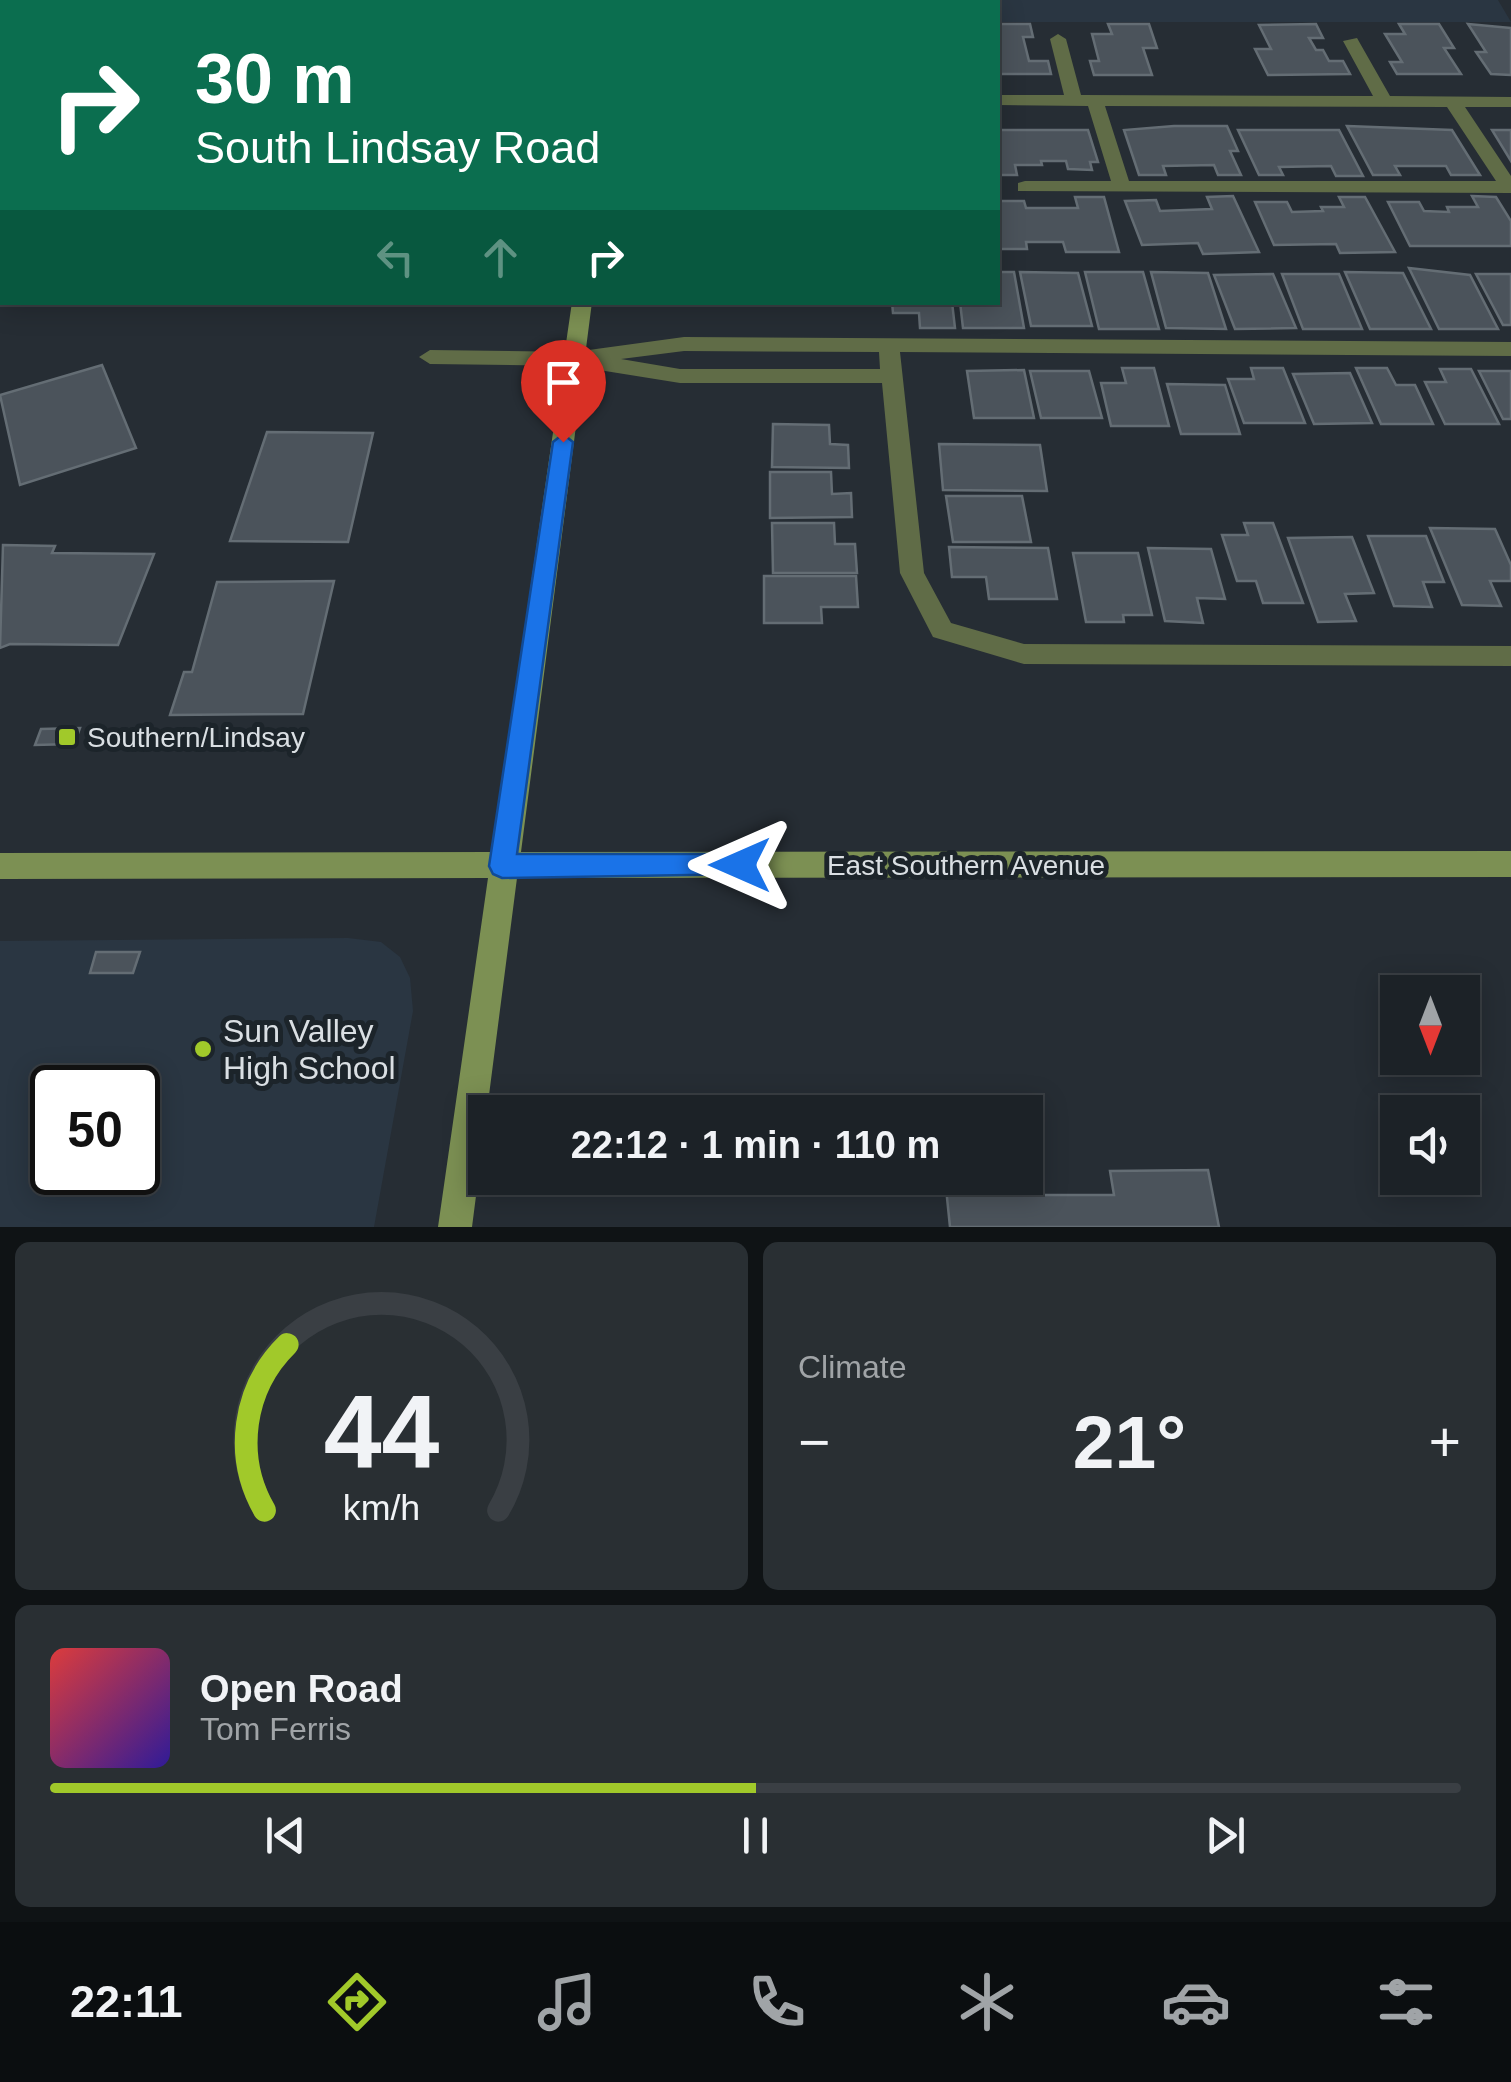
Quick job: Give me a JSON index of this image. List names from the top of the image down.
{
  "streets": {
    "main road": ["East Southern Avenue"]
  },
  "places": {
    "transit": ["Southern/Lindsay"],
    "other": ["Sun Valley High School"]
  },
  "north": "bottom",
  "page": {
    "turn": ["30 m", "South Lindsay Road"],
    "limit": "50",
    "trip": "22:12 · 1 min · 110 m",
    "tile": "Climate",
    "heat": ["−", "21°", "+"],
    "song": ["Open Road", "Tom Ferris"],
    "tabs": "22:11",
    "gauge": ["44", "km/h"]
  }
}
